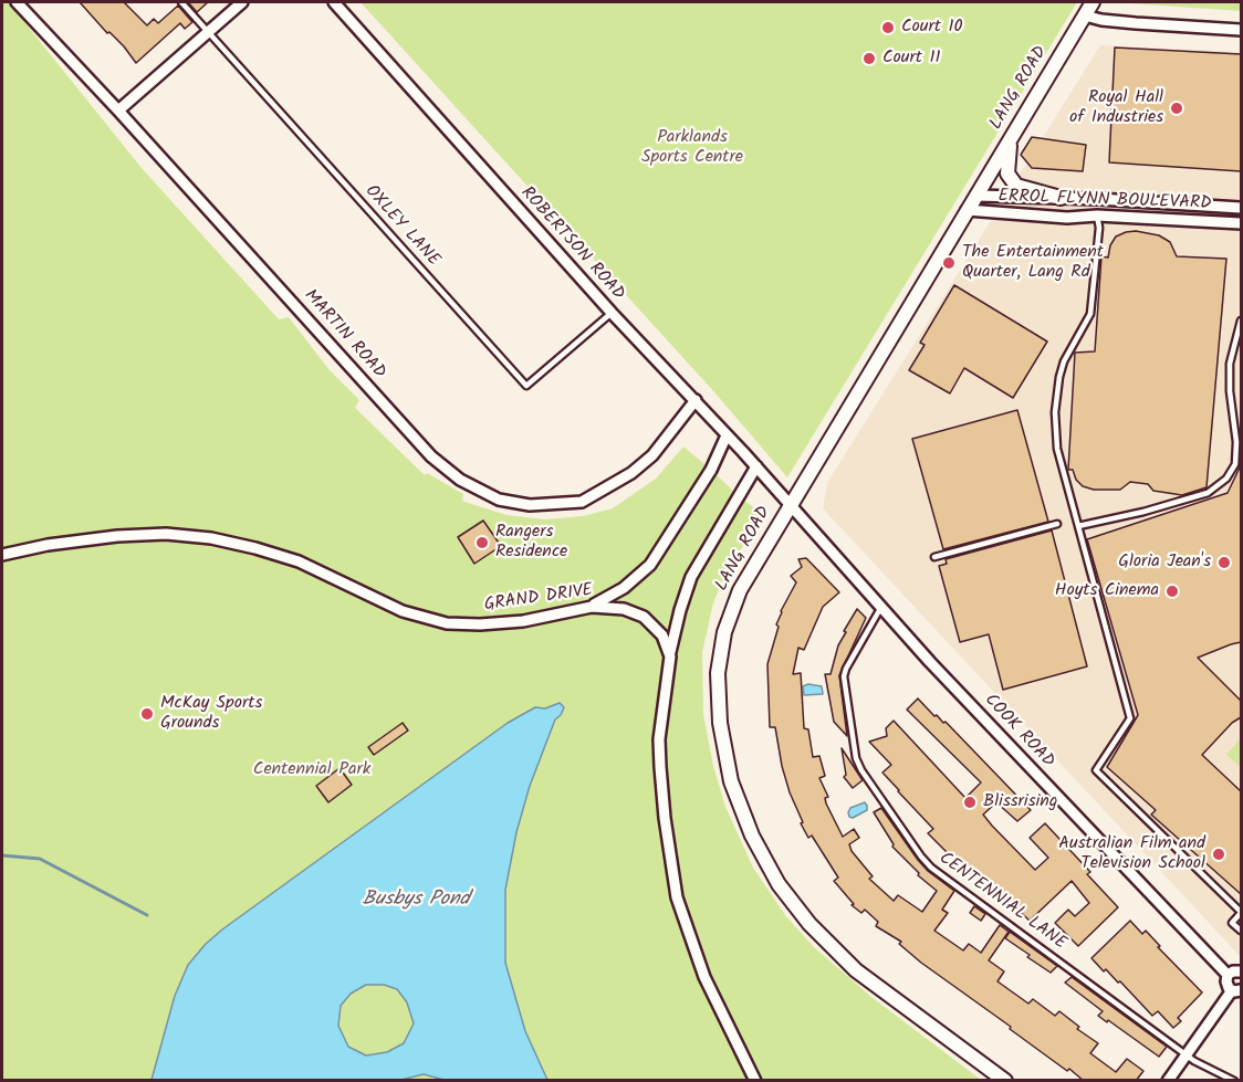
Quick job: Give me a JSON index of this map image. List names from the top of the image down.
{
  "streets": {
    "street": [
      "LANG ROAD",
      "ERROL FLYNN BOULEVARD",
      "ROBERTSON ROAD",
      "MARTIN ROAD",
      "GRAND DRIVE",
      "COOK ROAD"
    ],
    "lane": ["OXLEY LANE", "CENTENNIAL LANE"]
  },
  "crossings": [
    ["LANG ROAD", "ERROL FLYNN BOULEVARD"],
    ["LANG ROAD", "ROBERTSON ROAD"],
    ["LANG ROAD", "COOK ROAD"],
    ["OXLEY LANE", "ROBERTSON ROAD"],
    ["ROBERTSON ROAD", "MARTIN ROAD"],
    ["ROBERTSON ROAD", "COOK ROAD"],
    ["COOK ROAD", "CENTENNIAL LANE"]
  ],
  "water": ["Busbys Pond"],
  "parks": ["Parklands Sports Centre", "Centennial Park"],
  "places": [
    "Court 10",
    "Court 11",
    "Royal Hall of Industries",
    "The Entertainment Quarter, Lang Rd",
    "Rangers Residence",
    "Gloria Jean's",
    "Hoyts Cinema",
    "McKay Sports Grounds",
    "Blissrising",
    "Australian Film and Television School"
  ]
}
